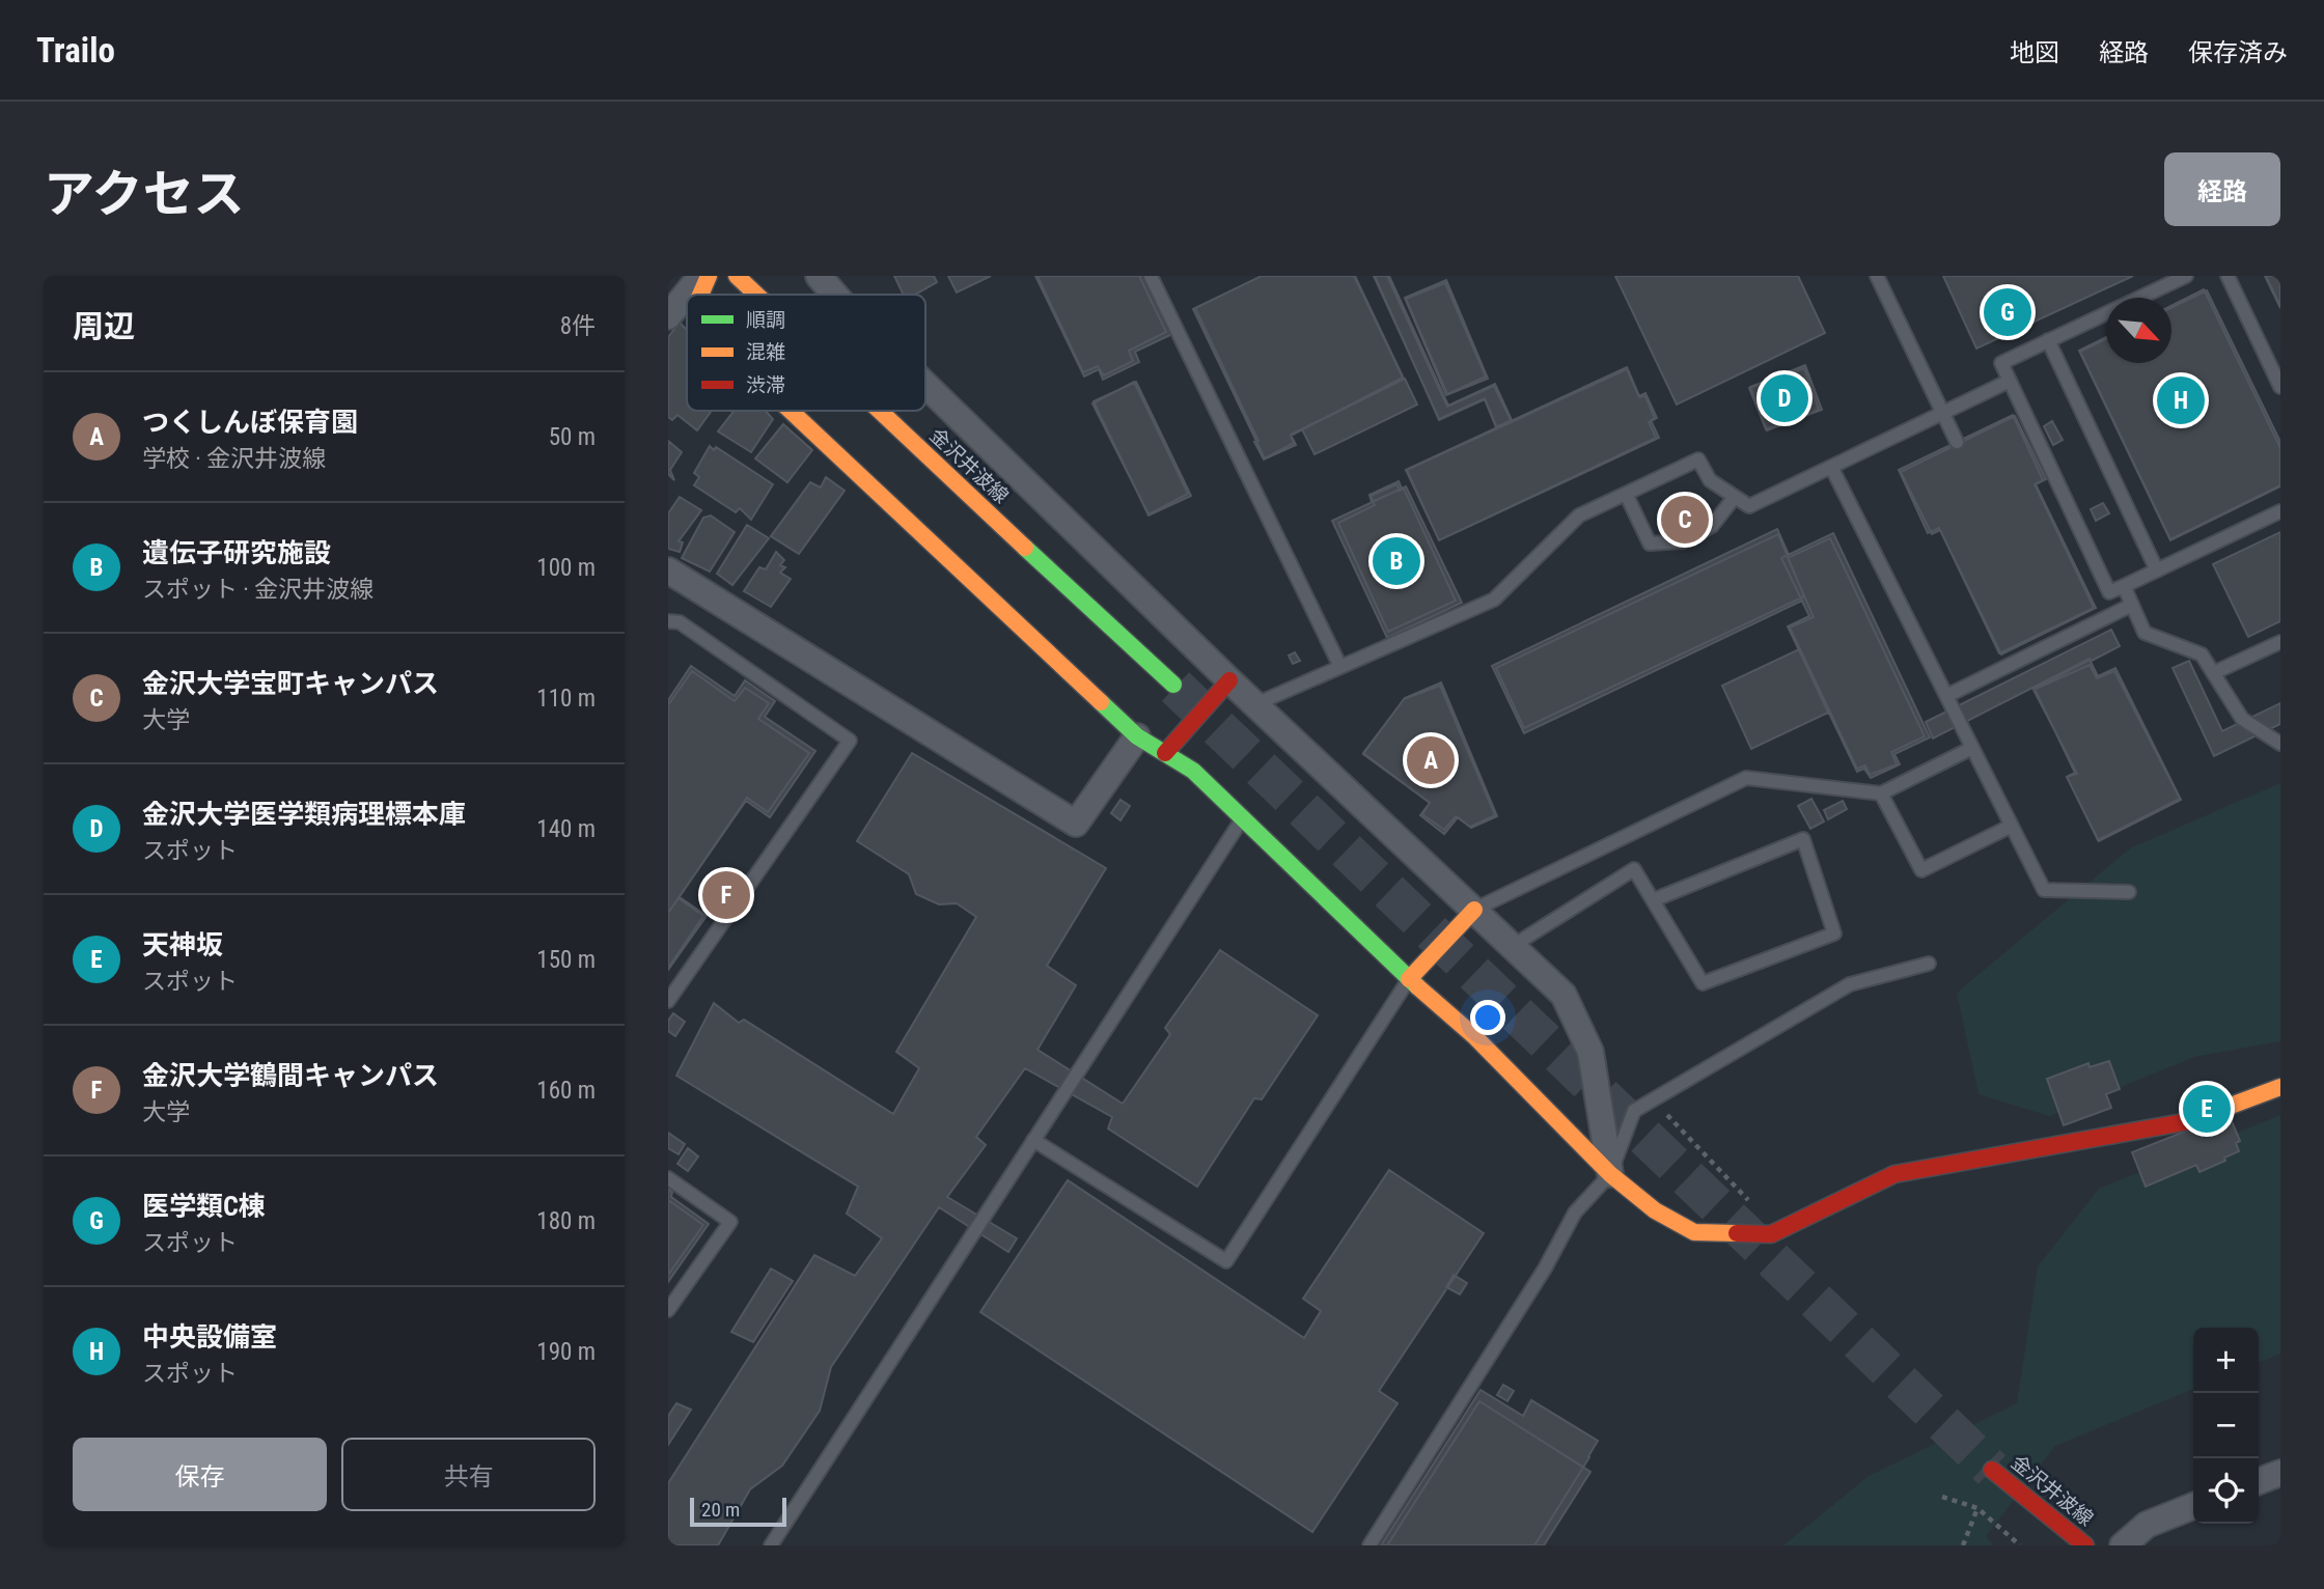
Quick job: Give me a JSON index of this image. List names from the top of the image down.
{
  "streets": {
    "street": ["金沢井波線"]
  },
  "legend": ["順調", "混雑", "渋滞"],
  "scale_bar": "20 m",
  "north": "bottom right",
  "page": {
    "header": "Trailo",
    "nav": ["地図", "経路", "保存済み"],
    "title": "アクセス",
    "buttons": [
      "経路",
      ["保存", "共有"]
    ],
    "heading": ["周辺", "8件"],
    "pins": [
      "G",
      "D",
      "H",
      "C",
      "B",
      "A",
      "F",
      "E"
    ],
    "list": [
      {
        "mark": "A",
        "name": "つくしんぼ保育園",
        "note": "学校 · 金沢井波線",
        "value": "50 m"
      },
      {
        "mark": "B",
        "name": "遺伝子研究施設",
        "note": "スポット · 金沢井波線",
        "value": "100 m"
      },
      {
        "mark": "C",
        "name": "金沢大学宝町キャンパス",
        "note": "大学",
        "value": "110 m"
      },
      {
        "mark": "D",
        "name": "金沢大学医学類病理標本庫",
        "note": "スポット",
        "value": "140 m"
      },
      {
        "mark": "E",
        "name": "天神坂",
        "note": "スポット",
        "value": "150 m"
      },
      {
        "mark": "F",
        "name": "金沢大学鶴間キャンパス",
        "note": "大学",
        "value": "160 m"
      },
      {
        "mark": "G",
        "name": "医学類C棟",
        "note": "スポット",
        "value": "180 m"
      },
      {
        "mark": "H",
        "name": "中央設備室",
        "note": "スポット",
        "value": "190 m"
      }
    ],
    "map_buttons": ["+", "−"],
    "scale": "20 m"
  }
}
